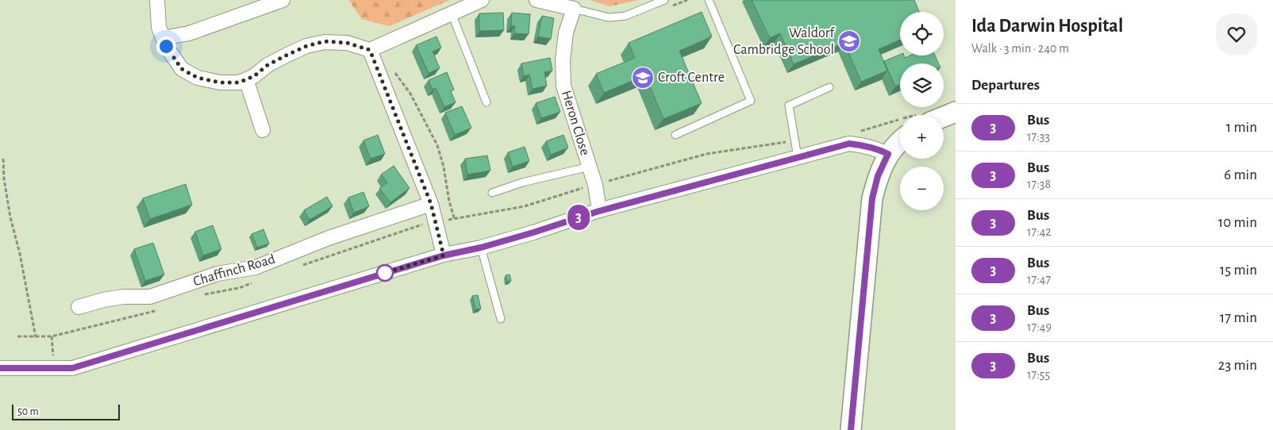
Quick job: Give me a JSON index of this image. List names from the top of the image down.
{
  "streets": {
    "street": ["Heron Close", "Chaffinch Road"]
  },
  "places": {
    "school or university": ["Waldorf Cambridge School", "Croft Centre"]
  },
  "lines": ["bus line 3"],
  "scale_bar": "50 m",
  "page": {
    "on_map": "3",
    "heading": [
      ["Ida Darwin Hospital", "Walk · 3 min · 240 m"],
      "Departures"
    ],
    "map_buttons": ["+", "−"],
    "list": [
      {
        "mark": "3",
        "name": "Bus",
        "note": "17:33",
        "value": "1 min"
      },
      {
        "mark": "3",
        "name": "Bus",
        "note": "17:38",
        "value": "6 min"
      },
      {
        "mark": "3",
        "name": "Bus",
        "note": "17:42",
        "value": "10 min"
      },
      {
        "mark": "3",
        "name": "Bus",
        "note": "17:47",
        "value": "15 min"
      },
      {
        "mark": "3",
        "name": "Bus",
        "note": "17:49",
        "value": "17 min"
      },
      {
        "mark": "3",
        "name": "Bus",
        "note": "17:55",
        "value": "23 min"
      }
    ],
    "scale": "50 m"
  }
}
